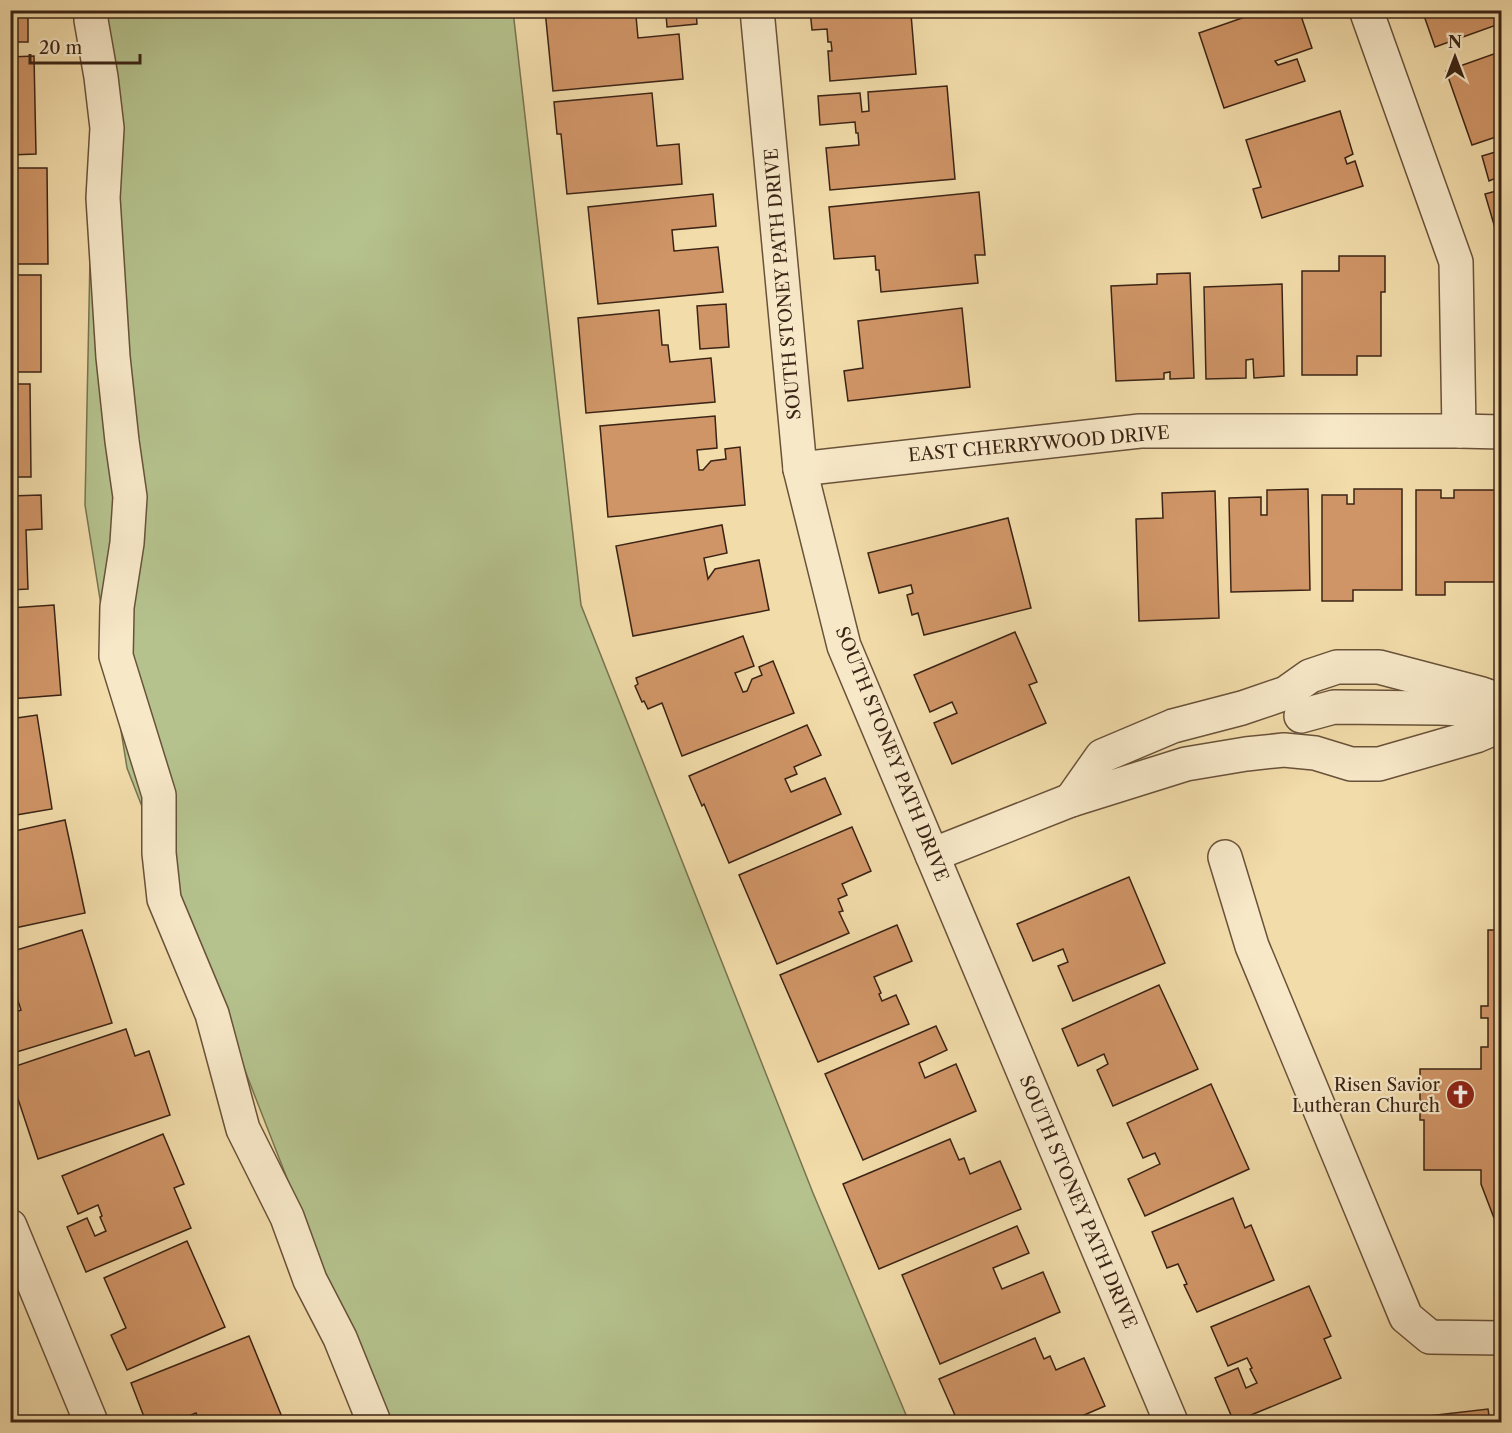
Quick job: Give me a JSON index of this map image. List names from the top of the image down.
{
  "streets": {
    "street": ["SOUTH STONEY PATH DRIVE", "EAST CHERRYWOOD DRIVE"]
  },
  "crossings": [
    ["SOUTH STONEY PATH DRIVE", "EAST CHERRYWOOD DRIVE"]
  ],
  "places": {
    "church": ["Risen Savior Lutheran Church"]
  },
  "scale_bar": "20 m",
  "north": "top"
}
